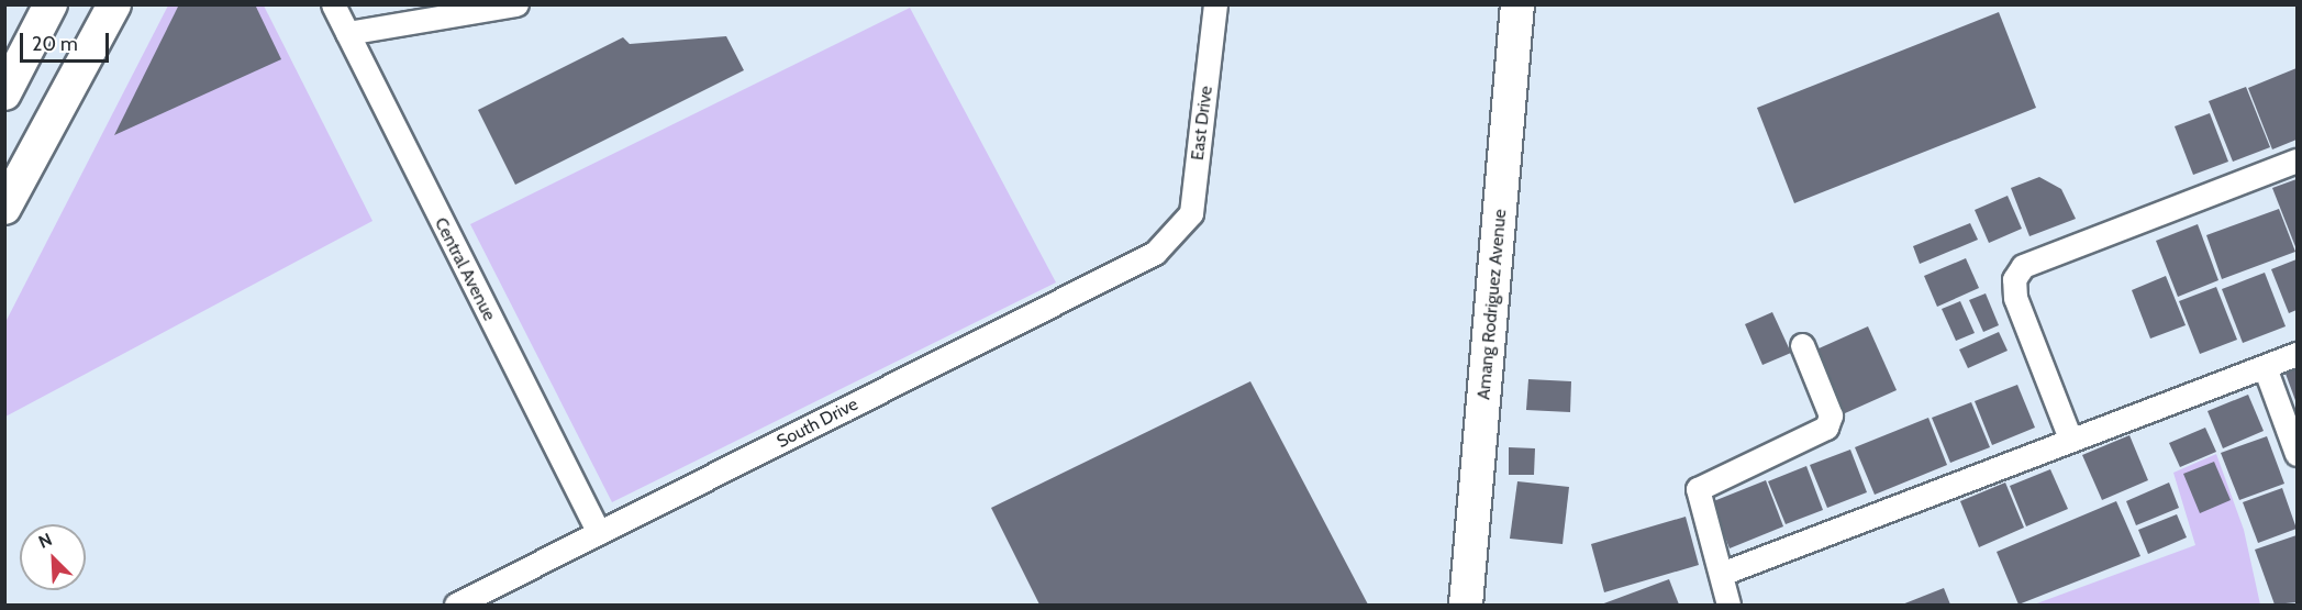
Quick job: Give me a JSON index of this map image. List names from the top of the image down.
{
  "streets": {
    "main road": ["Amang Rodriguez Avenue"],
    "street": ["East Drive", "Central Avenue", "South Drive"]
  },
  "crossings": [
    ["East Drive", "South Drive"],
    ["Central Avenue", "South Drive"]
  ],
  "scale_bar": "20 m",
  "north": "top left"
}
